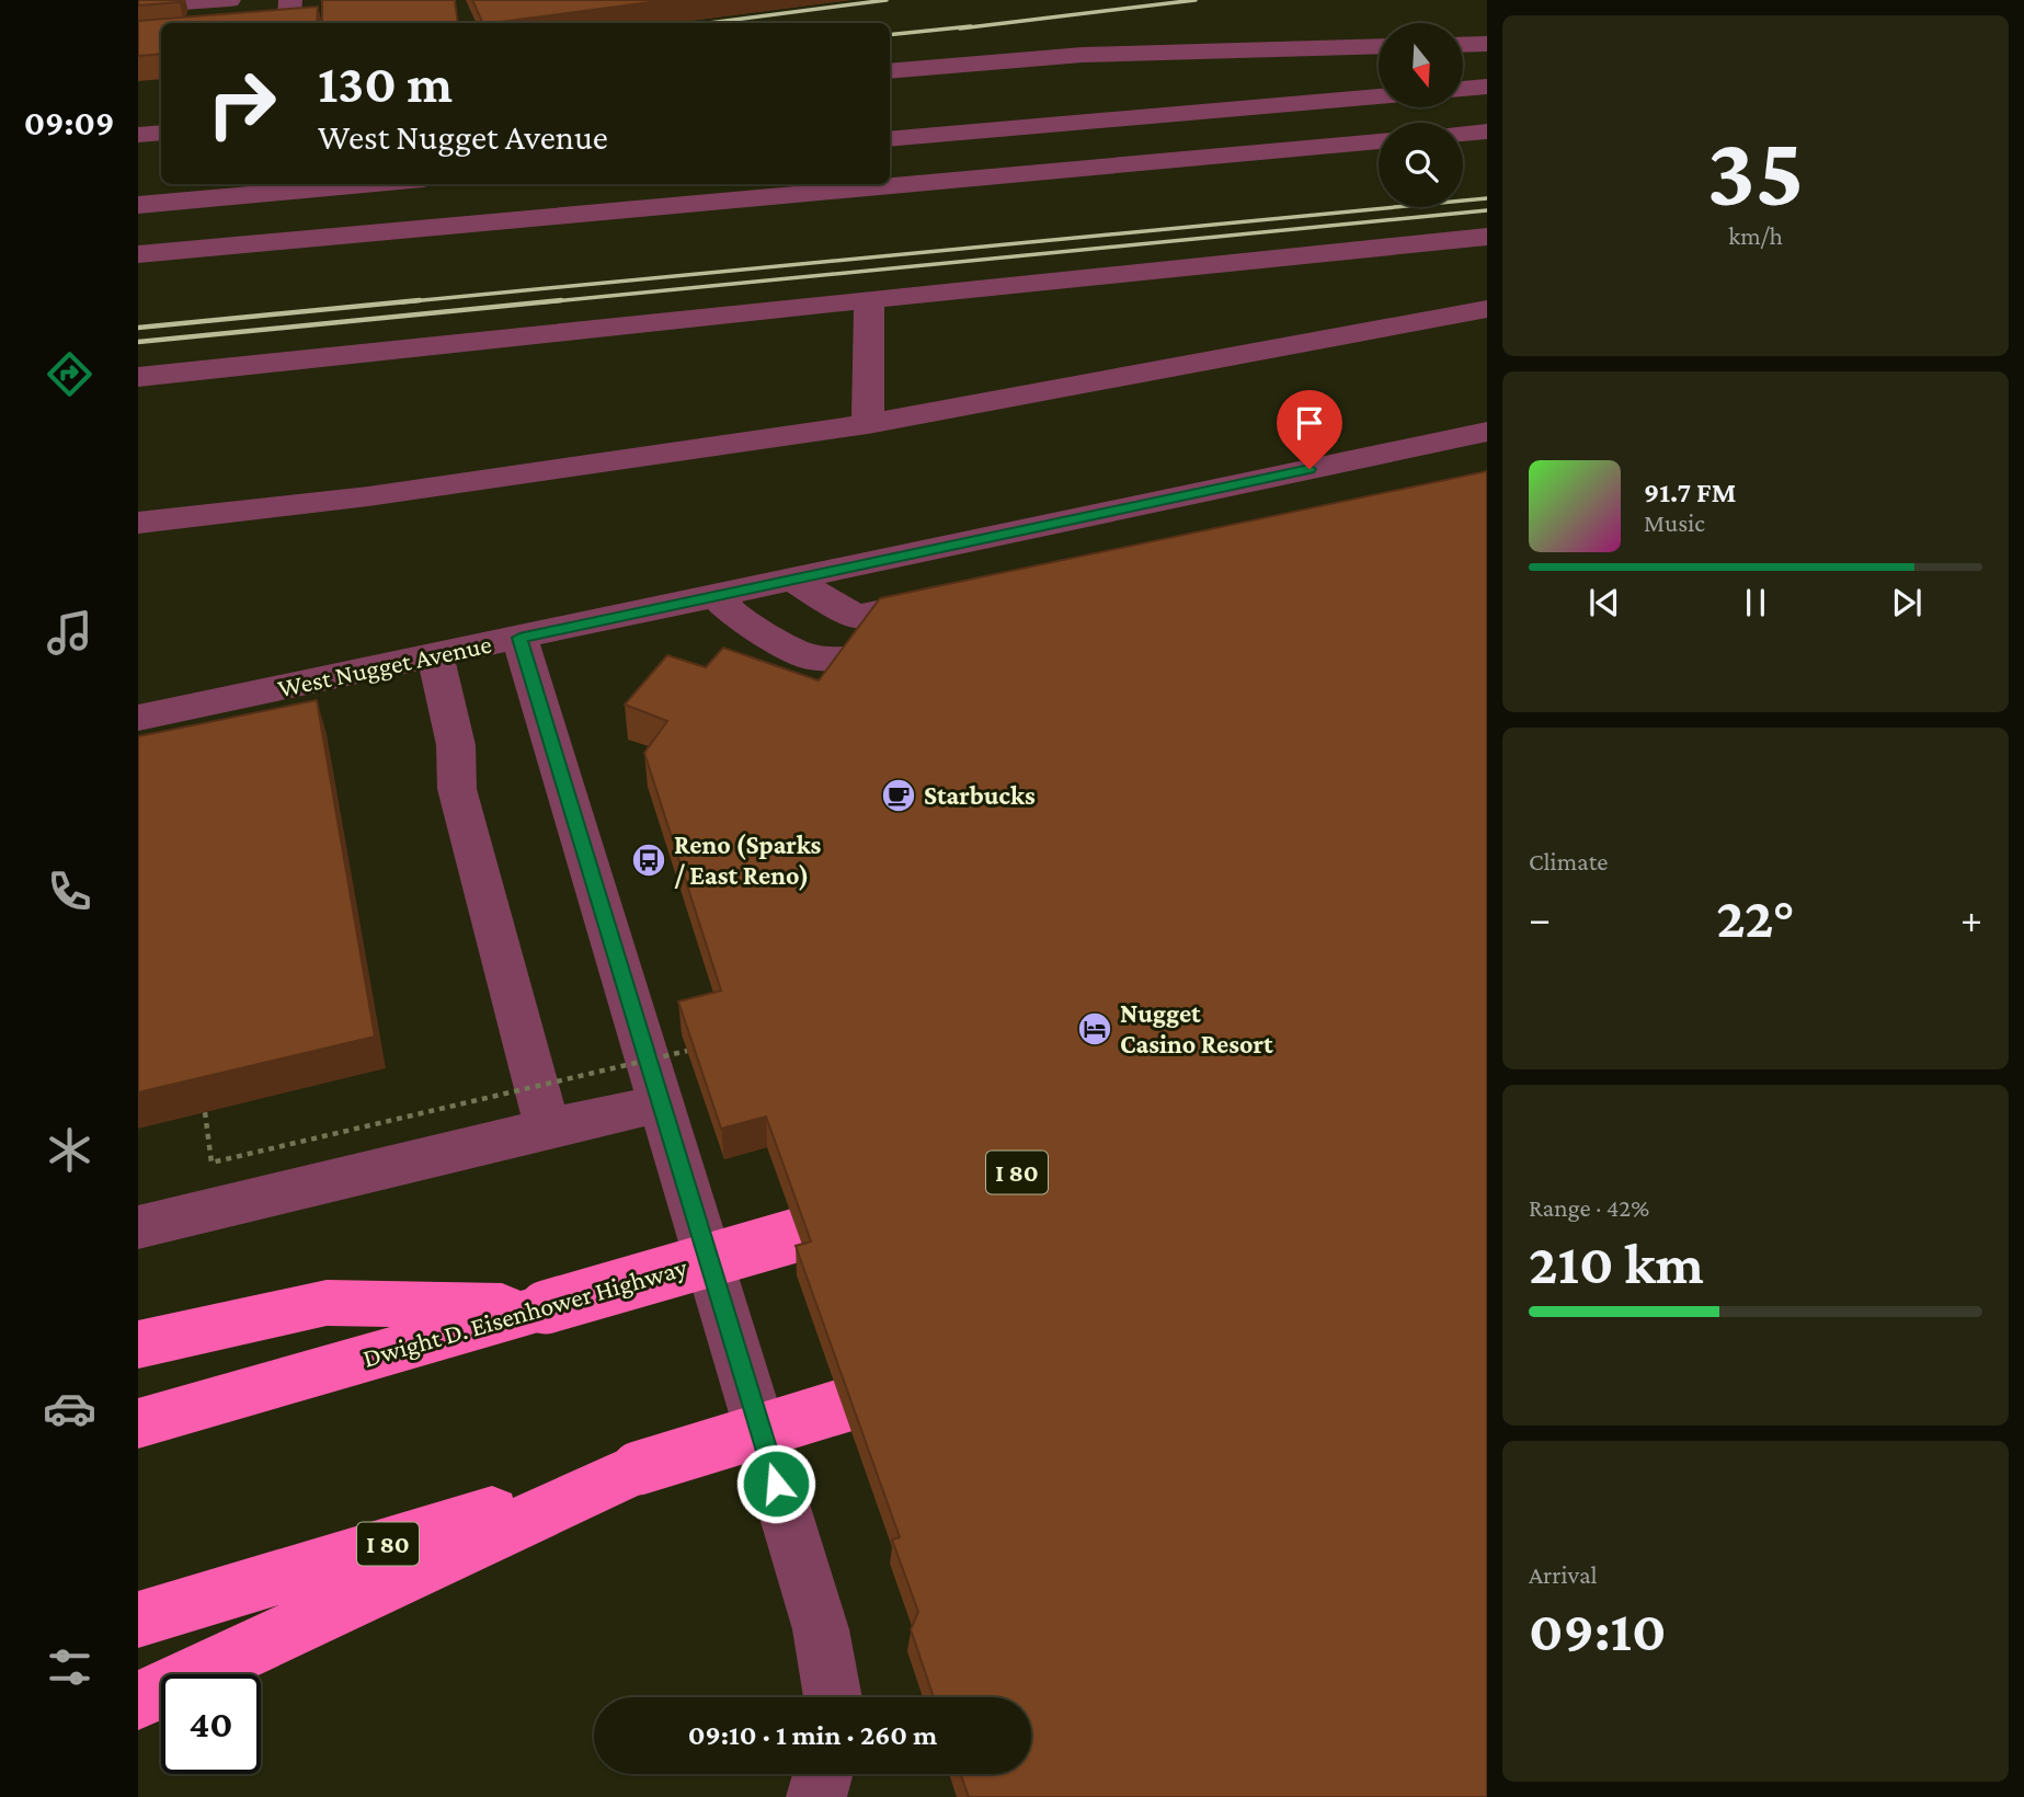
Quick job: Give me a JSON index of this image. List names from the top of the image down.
{
  "streets": {
    "highway": ["I 80", "Dwight D. Eisenhower Highway"],
    "street": ["West Nugget Avenue"]
  },
  "places": {
    "cafe": ["Starbucks"],
    "bus stop": ["Reno (Sparks / East Reno)"],
    "hotel": ["Nugget Casino Resort"]
  },
  "north": "bottom",
  "page": {
    "tabs": "09:09",
    "tile": [
      ["35", "km/h"],
      "Climate",
      ["Range · 42%", "210 km"],
      ["Arrival", "09:10"]
    ],
    "turn": ["130 m", "West Nugget Avenue"],
    "song": ["91.7 FM", "Music"],
    "heat": ["−", "22°", "+"],
    "limit": "40",
    "trip": "09:10 · 1 min · 260 m"
  }
}
